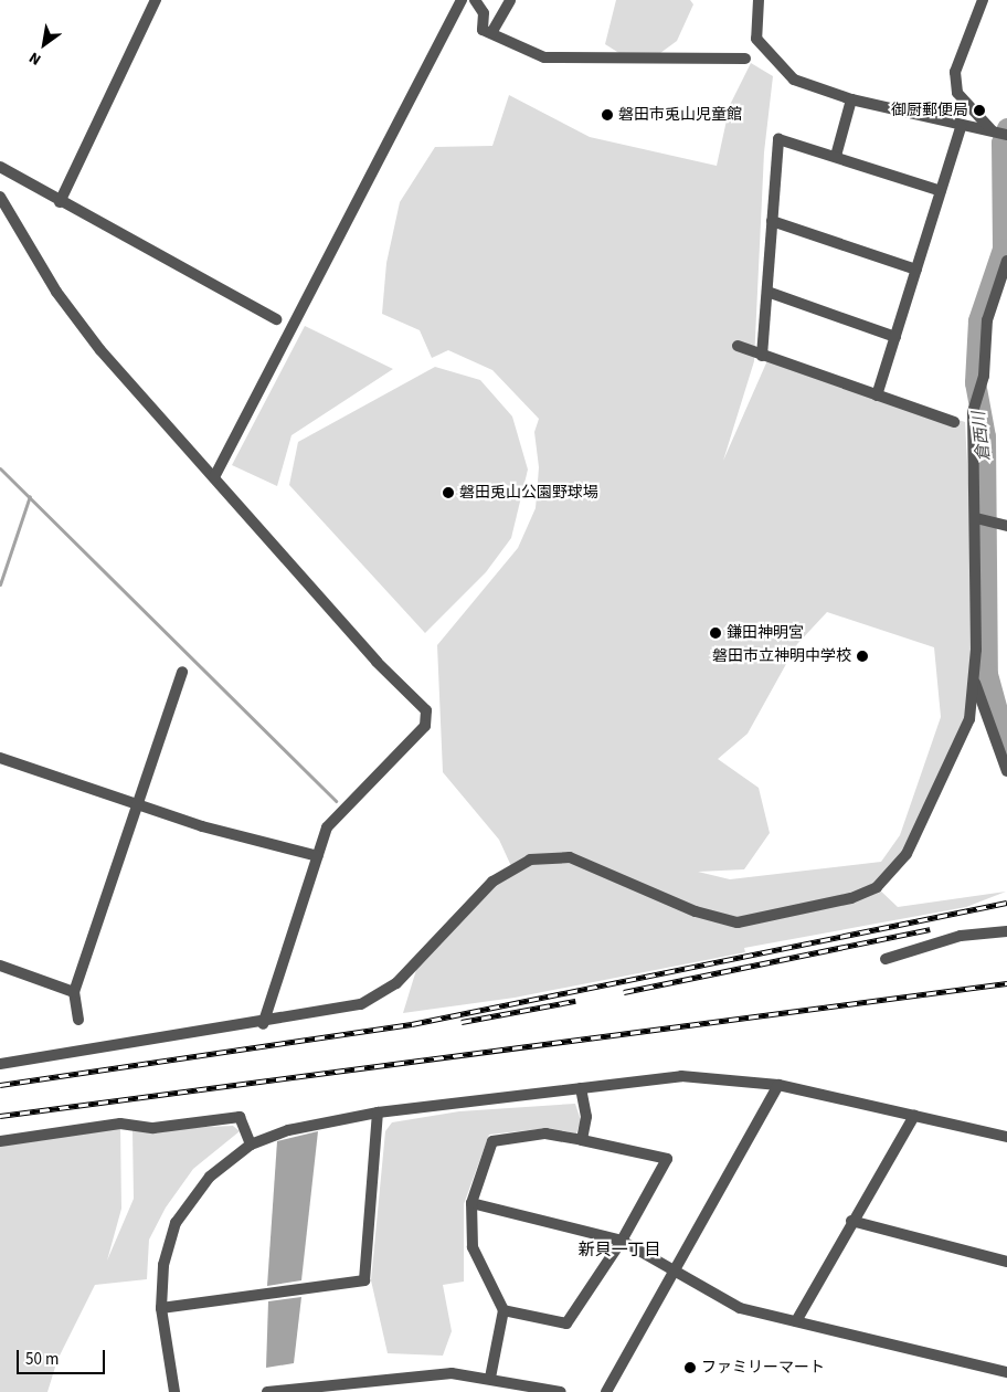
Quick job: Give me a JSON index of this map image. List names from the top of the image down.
{
  "districts": ["新貝一丁目"],
  "water": ["倉西川"],
  "places": [
    "御厨郵便局",
    "磐田市兎山児童館",
    "磐田兎山公園野球場",
    "鎌田神明宮",
    "磐田市立神明中学校",
    "ファミリーマート"
  ],
  "scale_bar": "50 m",
  "north": "bottom left"
}
